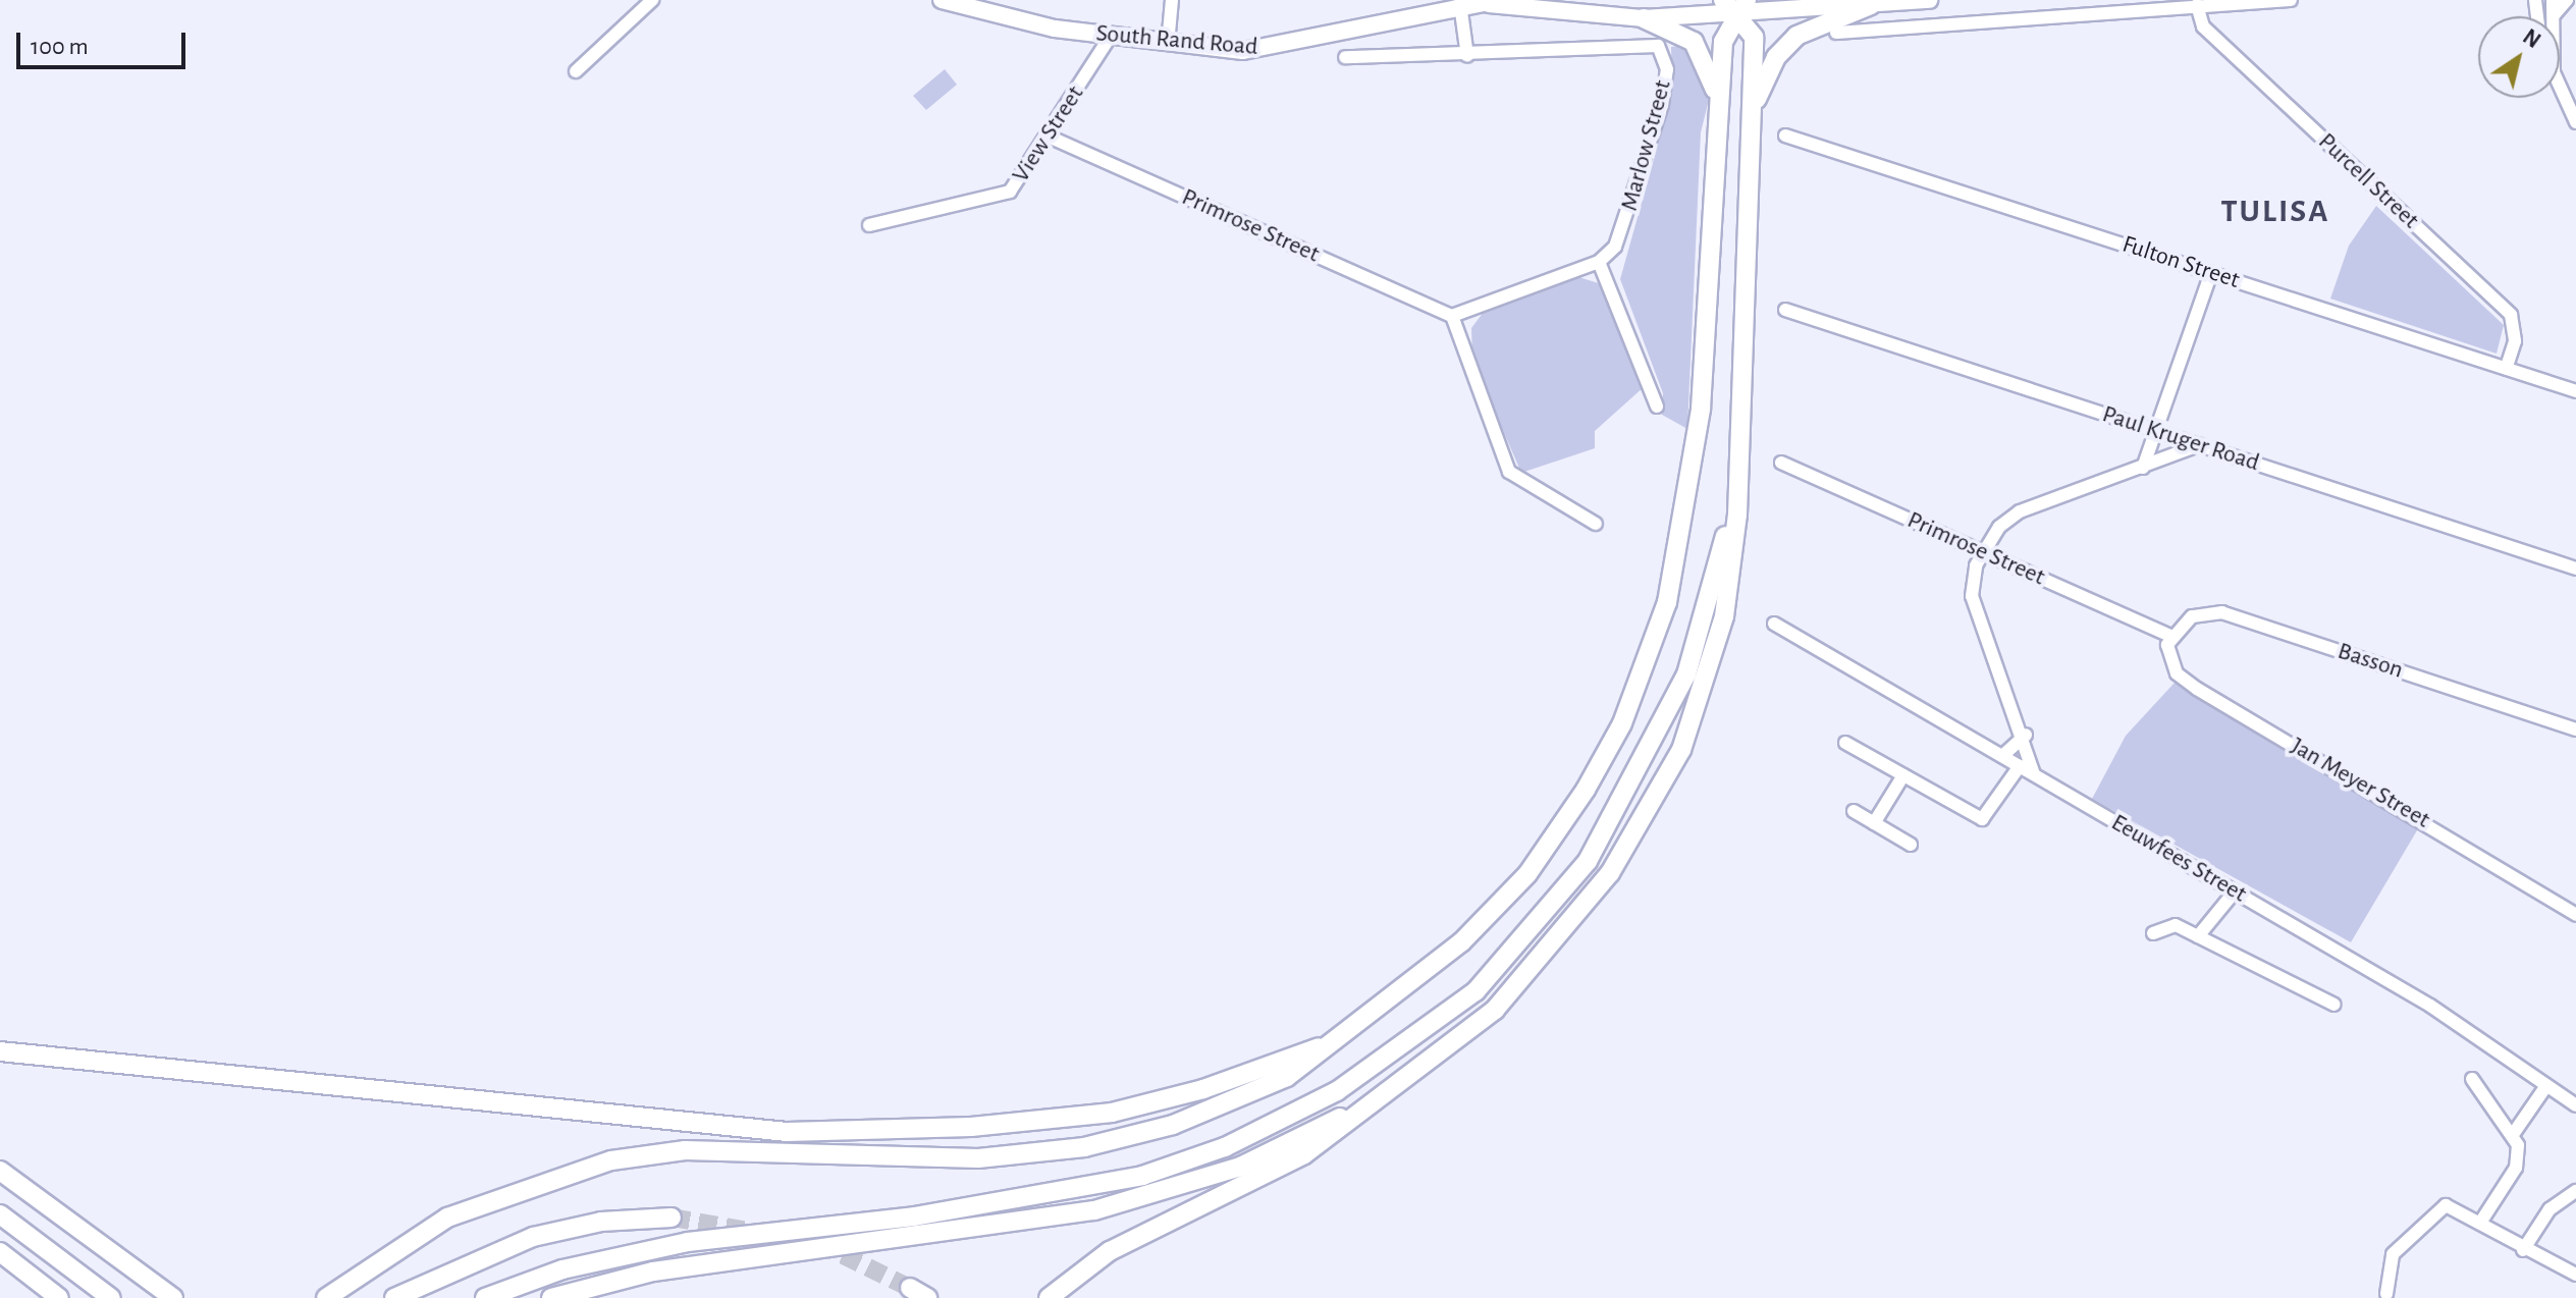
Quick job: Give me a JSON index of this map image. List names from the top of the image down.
{
  "streets": {
    "main road": ["South Rand Road"],
    "street": [
      "View Street",
      "Marlow Street",
      "Purcell Street",
      "Primrose Street",
      "Fulton Street",
      "Paul Kruger Road",
      "Basson",
      "Jan Meyer Street",
      "Eeuwfees Street"
    ]
  },
  "crossings": [
    ["South Rand Road", "View Street"],
    ["View Street", "Primrose Street"],
    ["Purcell Street", "Fulton Street"],
    ["Primrose Street", "Basson"],
    ["Primrose Street", "Jan Meyer Street"],
    ["Basson", "Jan Meyer Street"]
  ],
  "districts": ["TULISA"],
  "scale_bar": "100 m",
  "north": "top right"
}
